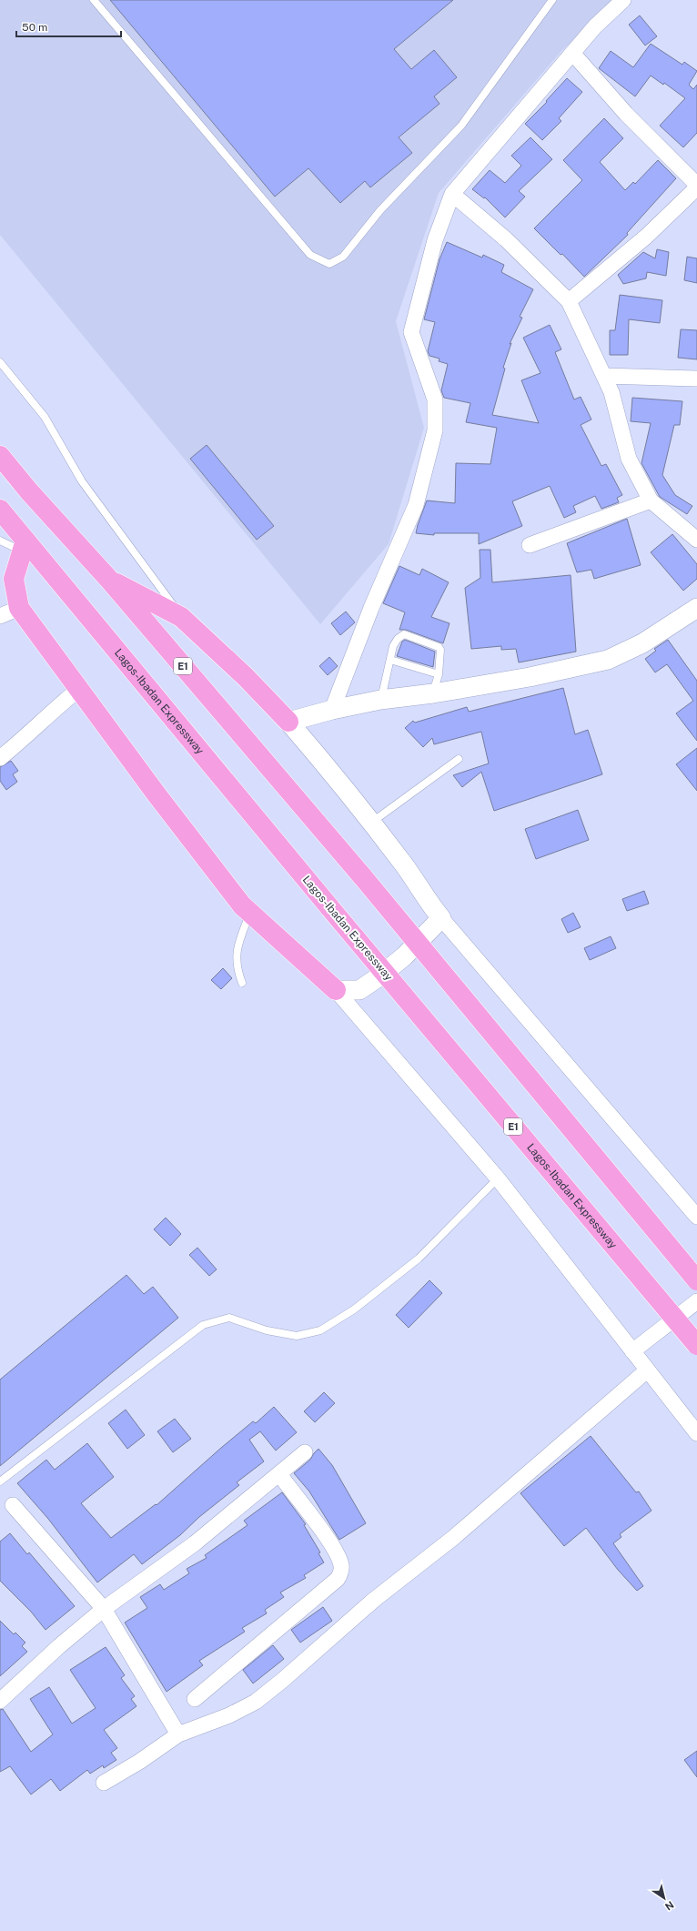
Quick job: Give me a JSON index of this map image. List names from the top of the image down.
{
  "streets": {
    "highway": ["E1", "Lagos-Ibadan Expressway"]
  },
  "scale_bar": "50 m",
  "north": "bottom right"
}
